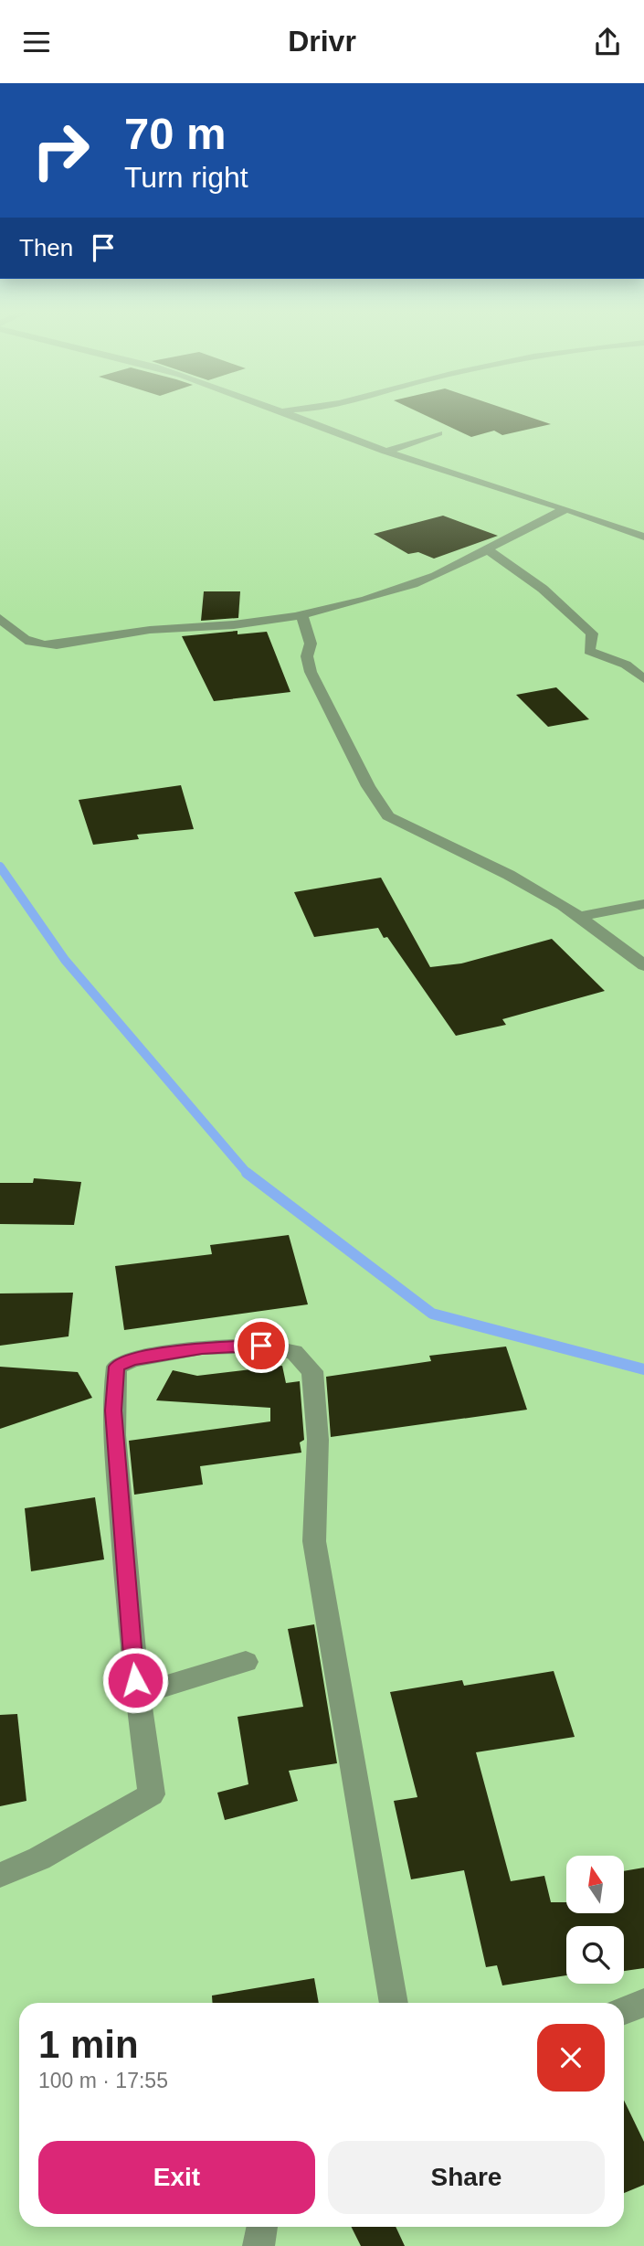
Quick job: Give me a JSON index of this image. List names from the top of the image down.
{
  "north": "top",
  "page": {
    "header": "Drivr",
    "turn": ["70 m", "Turn right"],
    "then": "Then",
    "heading": ["1 min", "100 m · 17:55"],
    "buttons": ["Exit", "Share"]
  }
}
